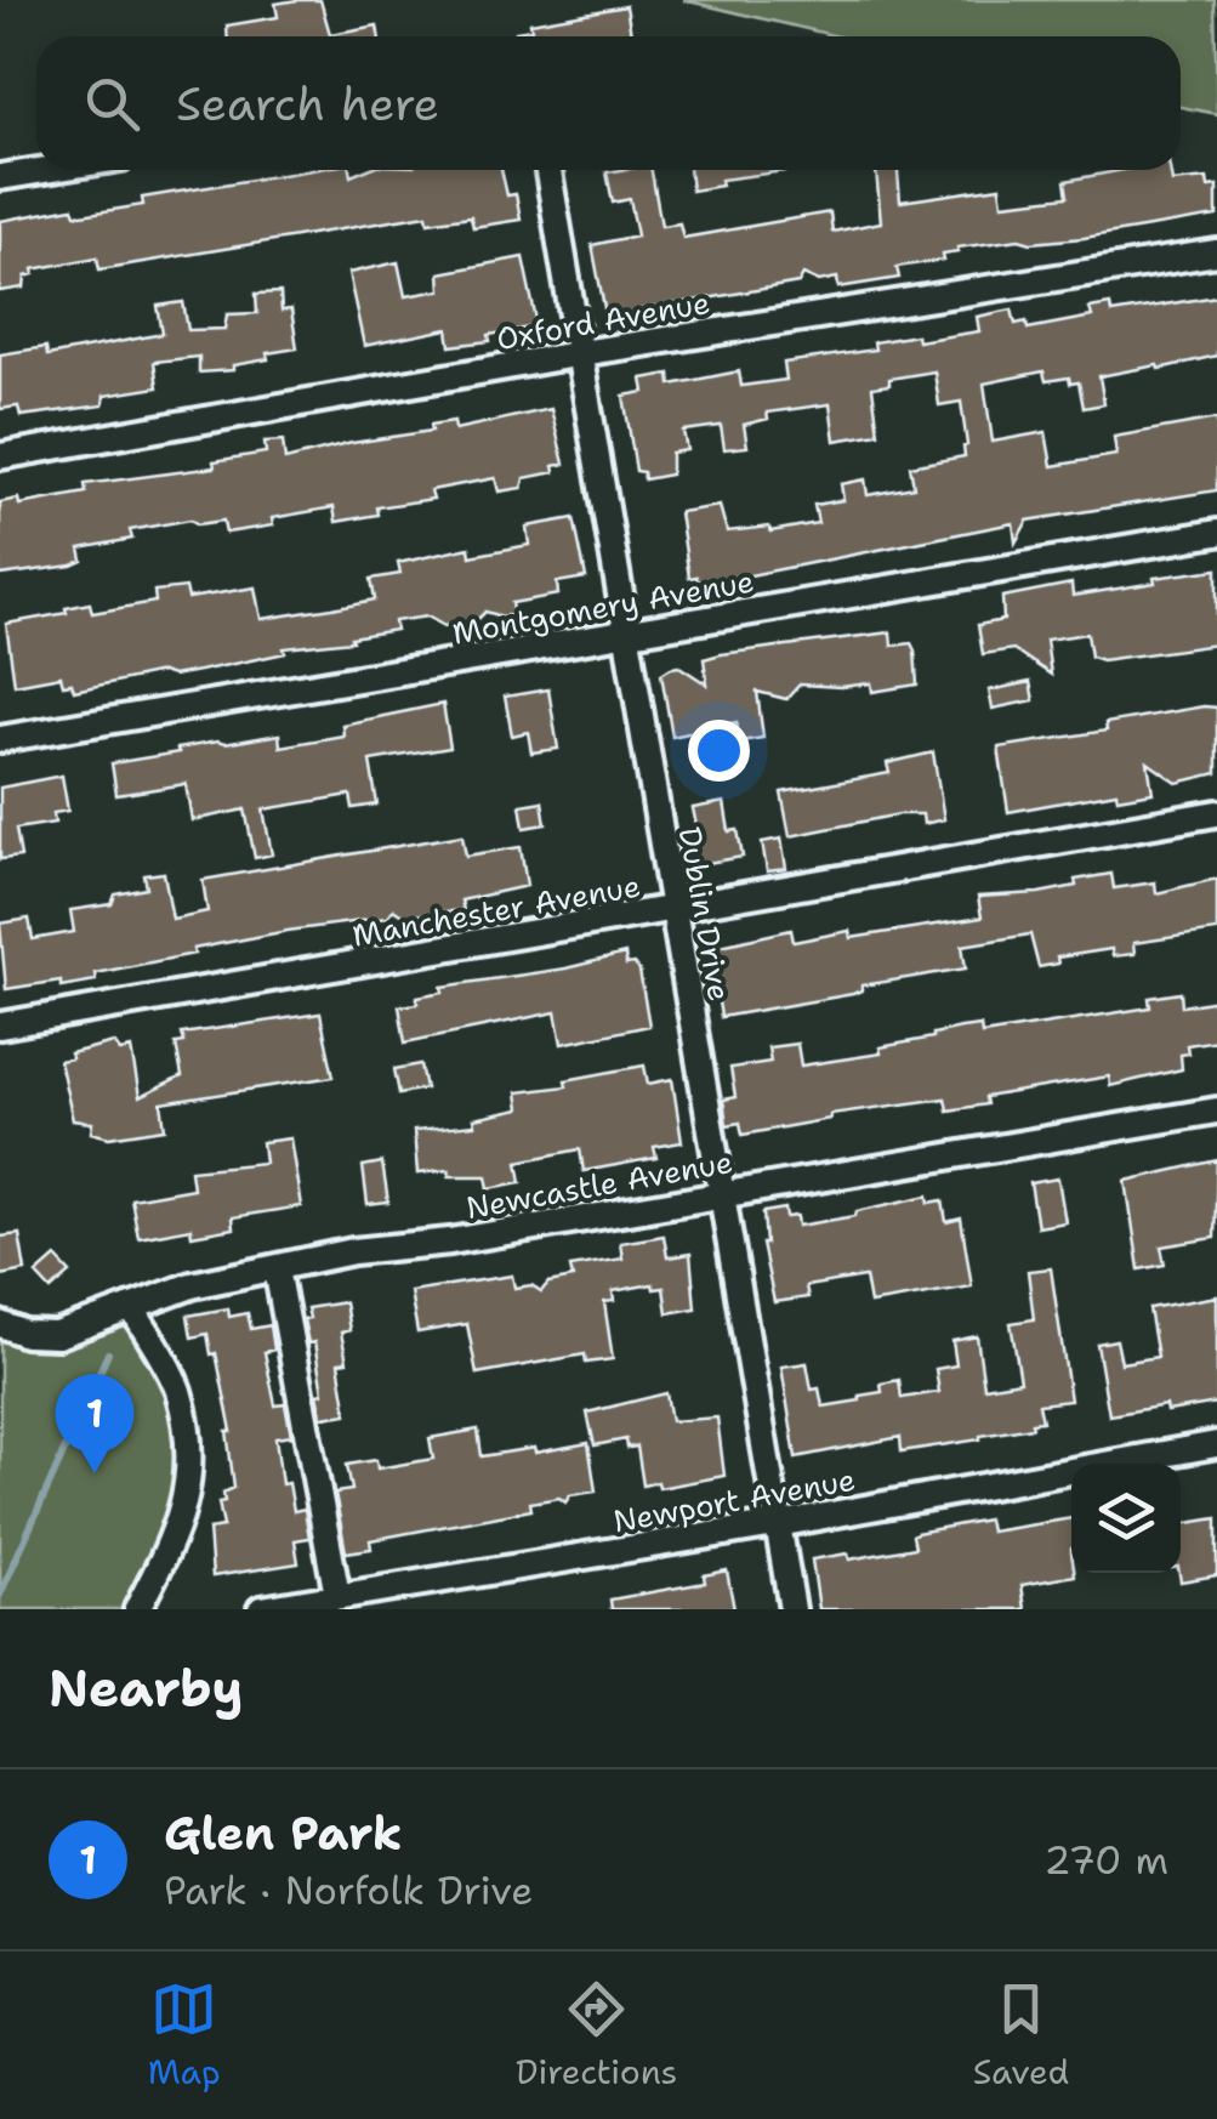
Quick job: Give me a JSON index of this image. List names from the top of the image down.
{
  "streets": {
    "street": [
      "Oxford Avenue",
      "Montgomery Avenue",
      "Manchester Avenue",
      "Dublin Drive",
      "Newcastle Avenue",
      "Newport Avenue"
    ]
  },
  "crossings": [
    ["Oxford Avenue", "Dublin Drive"],
    ["Montgomery Avenue", "Dublin Drive"],
    ["Manchester Avenue", "Dublin Drive"],
    ["Dublin Drive", "Newcastle Avenue"],
    ["Dublin Drive", "Newport Avenue"]
  ],
  "page": {
    "search": "Search here",
    "pins": "1",
    "heading": "Nearby",
    "list": [
      {
        "mark": "1",
        "name": "Glen Park",
        "note": "Park · Norfolk Drive",
        "value": "270 m"
      }
    ],
    "nav": ["Map", "Directions", "Saved"]
  }
}
